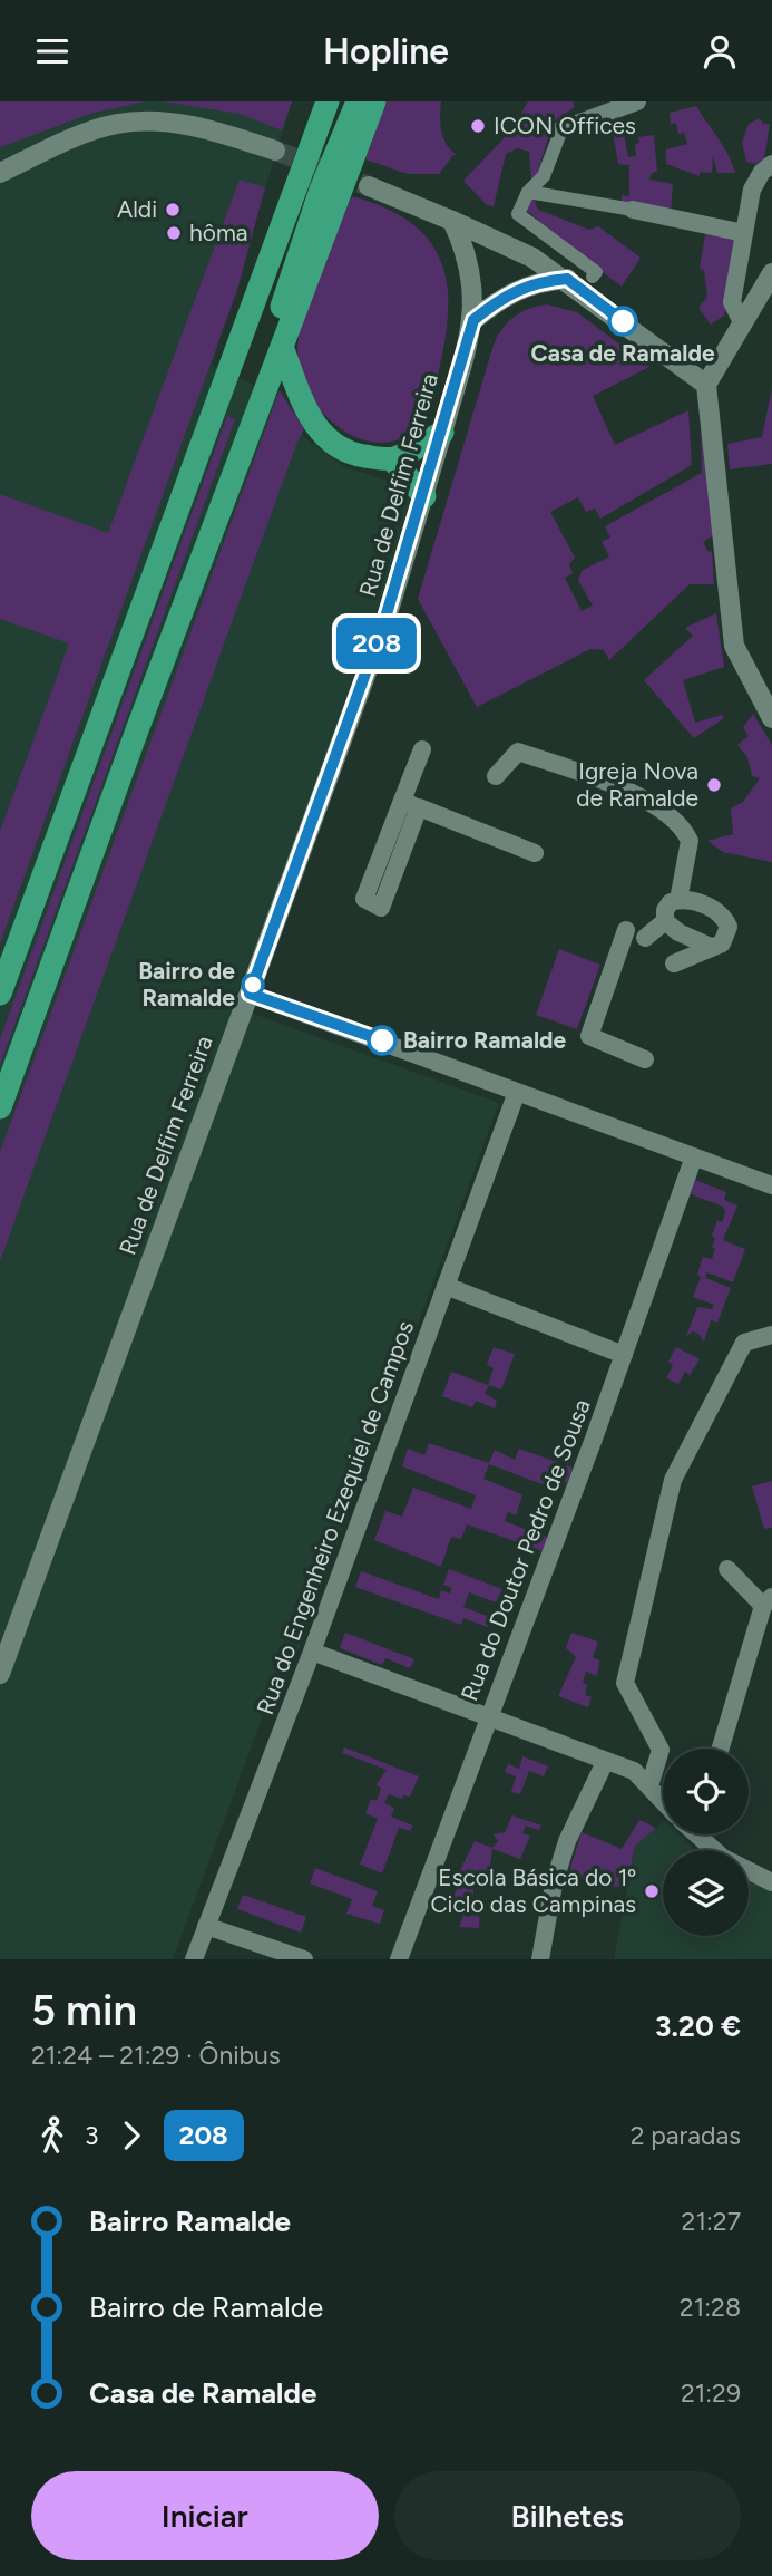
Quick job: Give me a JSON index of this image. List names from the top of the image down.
{
  "streets": {
    "street": ["Rua de Delfim Ferreira", "Rua do Engenheiro Ezequiel de Campos", "Rua do Doutor Pedro de Sousa"]
  },
  "places": [
    "ICON Offices",
    "Aldi",
    "hôma",
    "Casa de Ramalde",
    "Igreja Nova de Ramalde",
    "Bairro de Ramalde",
    "Bairro Ramalde",
    "Escola Básica do 1º Ciclo das Campinas"
  ],
  "lines": ["bus line 208"],
  "page": {
    "header": "Hopline",
    "on_map": "208",
    "heading": ["5 min", "21:24 – 21:29 · Ônibus", "3.20 €"],
    "legs": ["3", "208", "2 paradas"],
    "list": [
      {
        "name": "Bairro Ramalde",
        "value": "21:27"
      },
      {
        "name": "Bairro de Ramalde",
        "value": "21:28"
      },
      {
        "name": "Casa de Ramalde",
        "value": "21:29"
      }
    ],
    "buttons": ["Iniciar", "Bilhetes"]
  }
}
